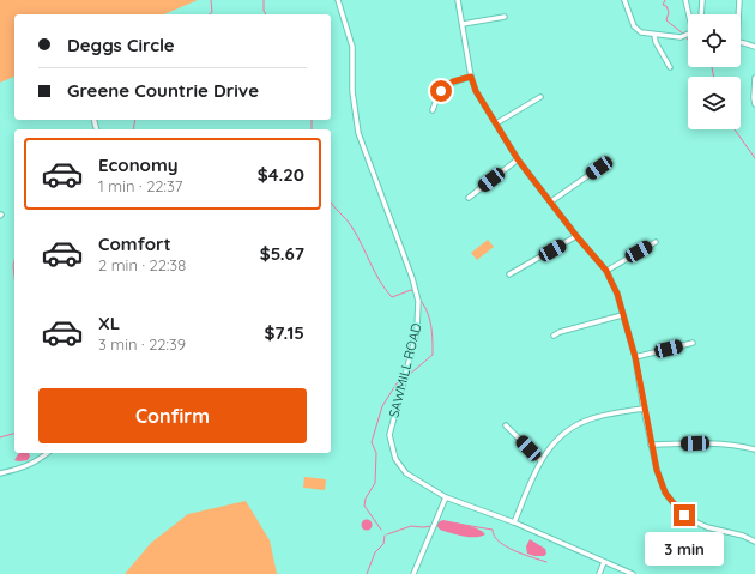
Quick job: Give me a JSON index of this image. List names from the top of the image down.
{
  "streets": {
    "street": ["SAWMILL ROAD"]
  },
  "page": {
    "banner": ["Deggs Circle", "Greene Countrie Drive"],
    "list": [
      {
        "name": "Economy",
        "note": "1 min · 22:37",
        "value": "$4.20"
      },
      {
        "name": "Comfort",
        "note": "2 min · 22:38",
        "value": "$5.67"
      },
      {
        "name": "XL",
        "note": "3 min · 22:39",
        "value": "$7.15"
      }
    ],
    "buttons": "Confirm",
    "bubble": "3 min"
  }
}
